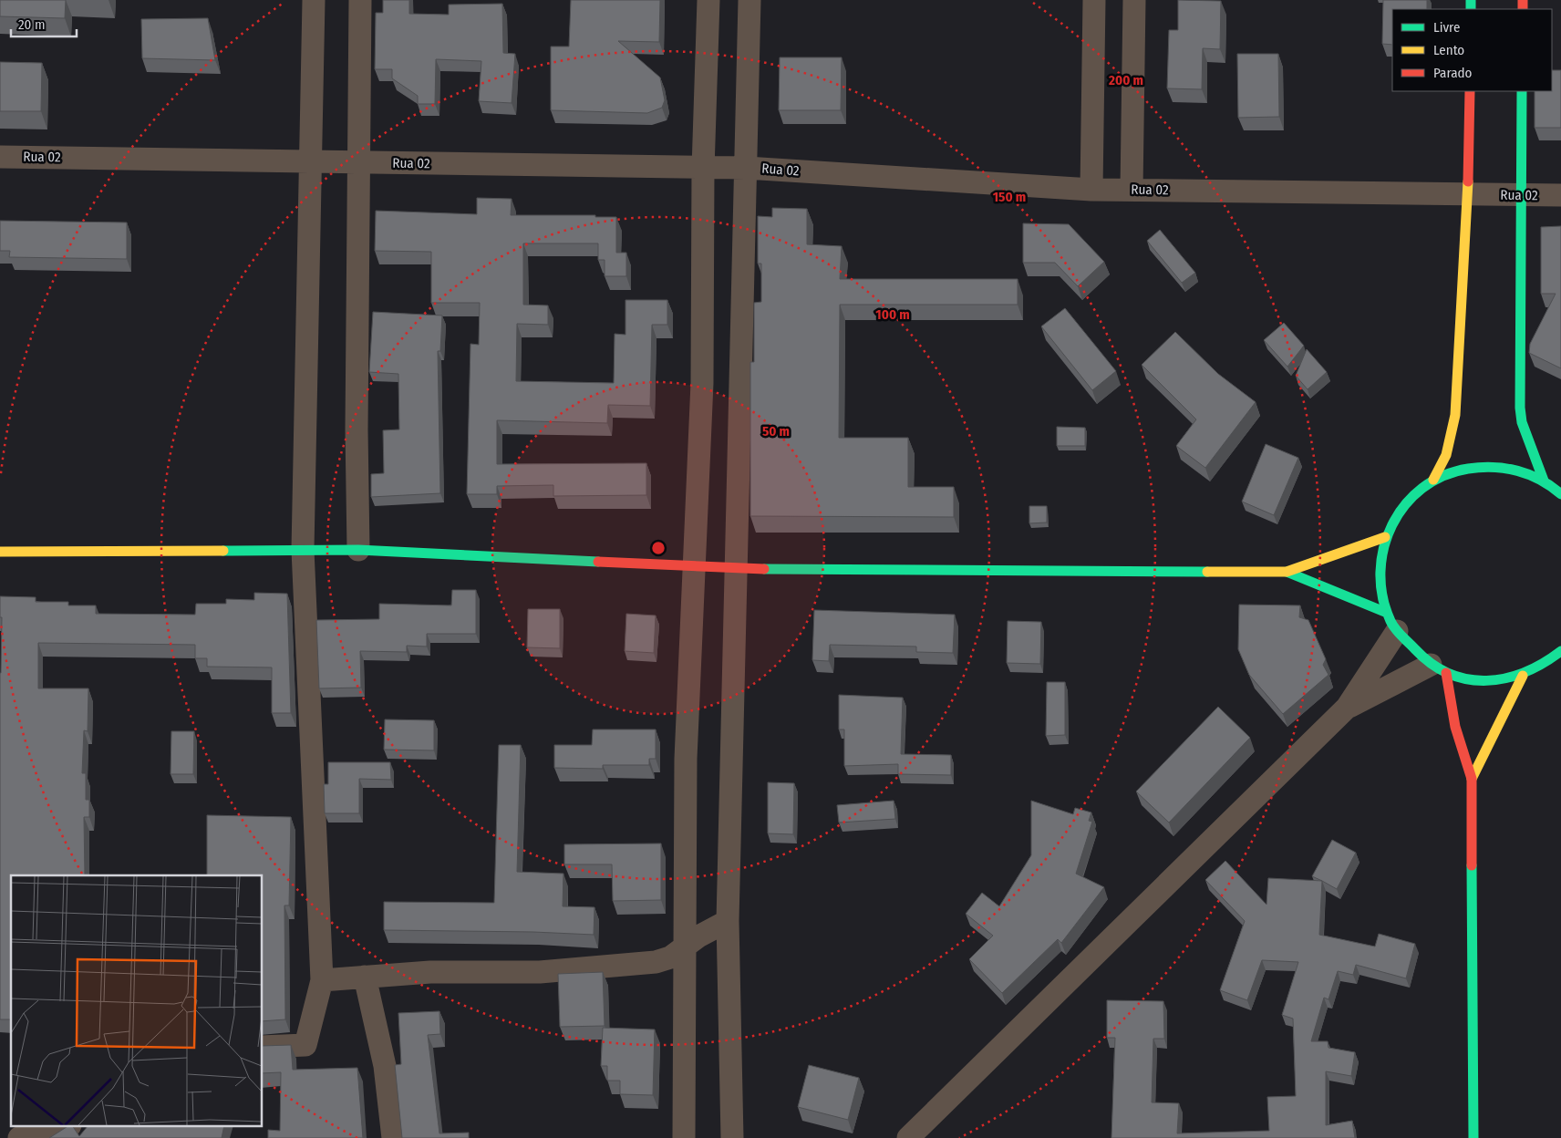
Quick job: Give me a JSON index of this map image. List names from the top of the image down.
{
  "streets": {
    "street": ["Rua 02"]
  },
  "legend": ["Livre", "Lento", "Parado"],
  "scale_bar": "20 m",
  "rings": [
    "200 m",
    "150 m",
    "100 m",
    "50 m"
  ]
}
